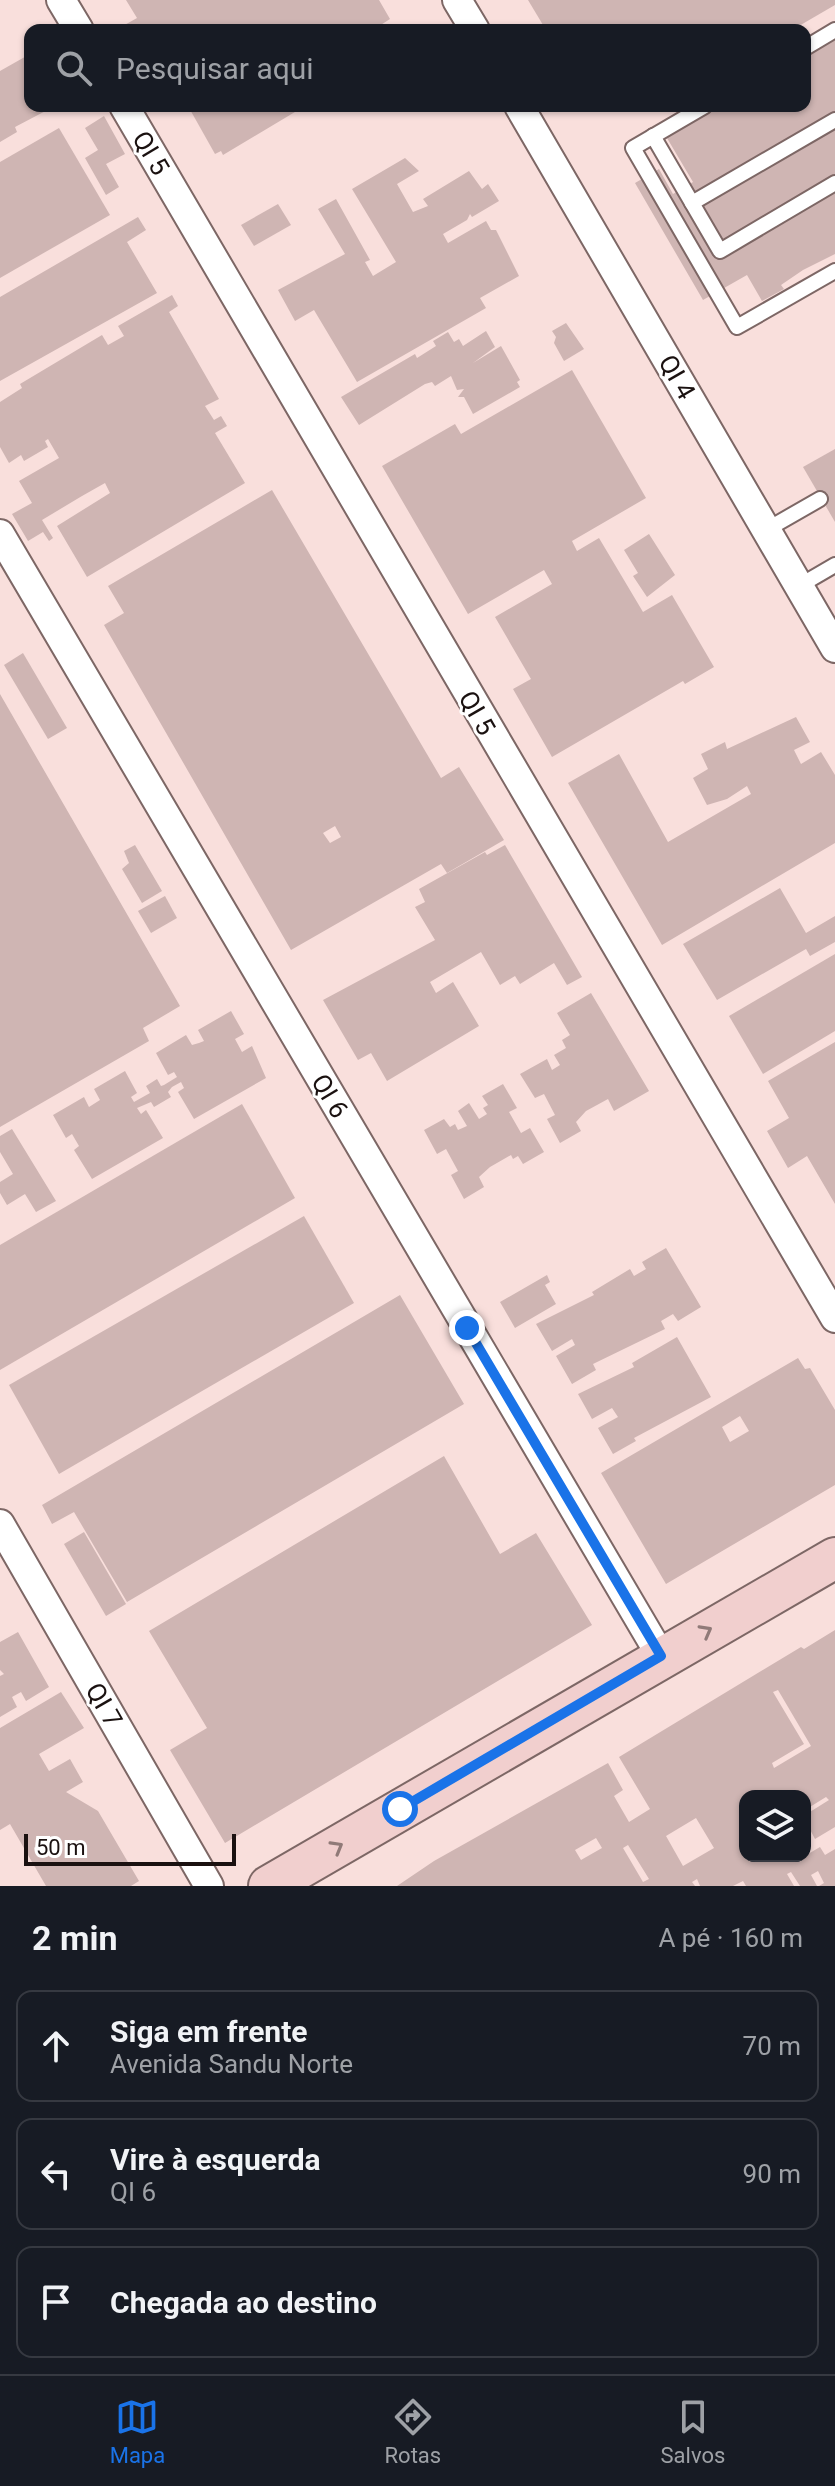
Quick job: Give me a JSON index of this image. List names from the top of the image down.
{
  "streets": {
    "street": [
      "QI 5",
      "QI 4",
      "QI 6",
      "QI 7"
    ]
  },
  "scale_bar": "50 m",
  "page": {
    "search": "Pesquisar aqui",
    "scale": "50 m",
    "heading": ["2 min", "A pé · 160 m"],
    "list": [
      ["Siga em frente", "Avenida Sandu Norte", "70 m"],
      ["Vire à esquerda", "QI 6", "90 m"],
      "Chegada ao destino"
    ],
    "nav": ["Mapa", "Rotas", "Salvos"]
  }
}
